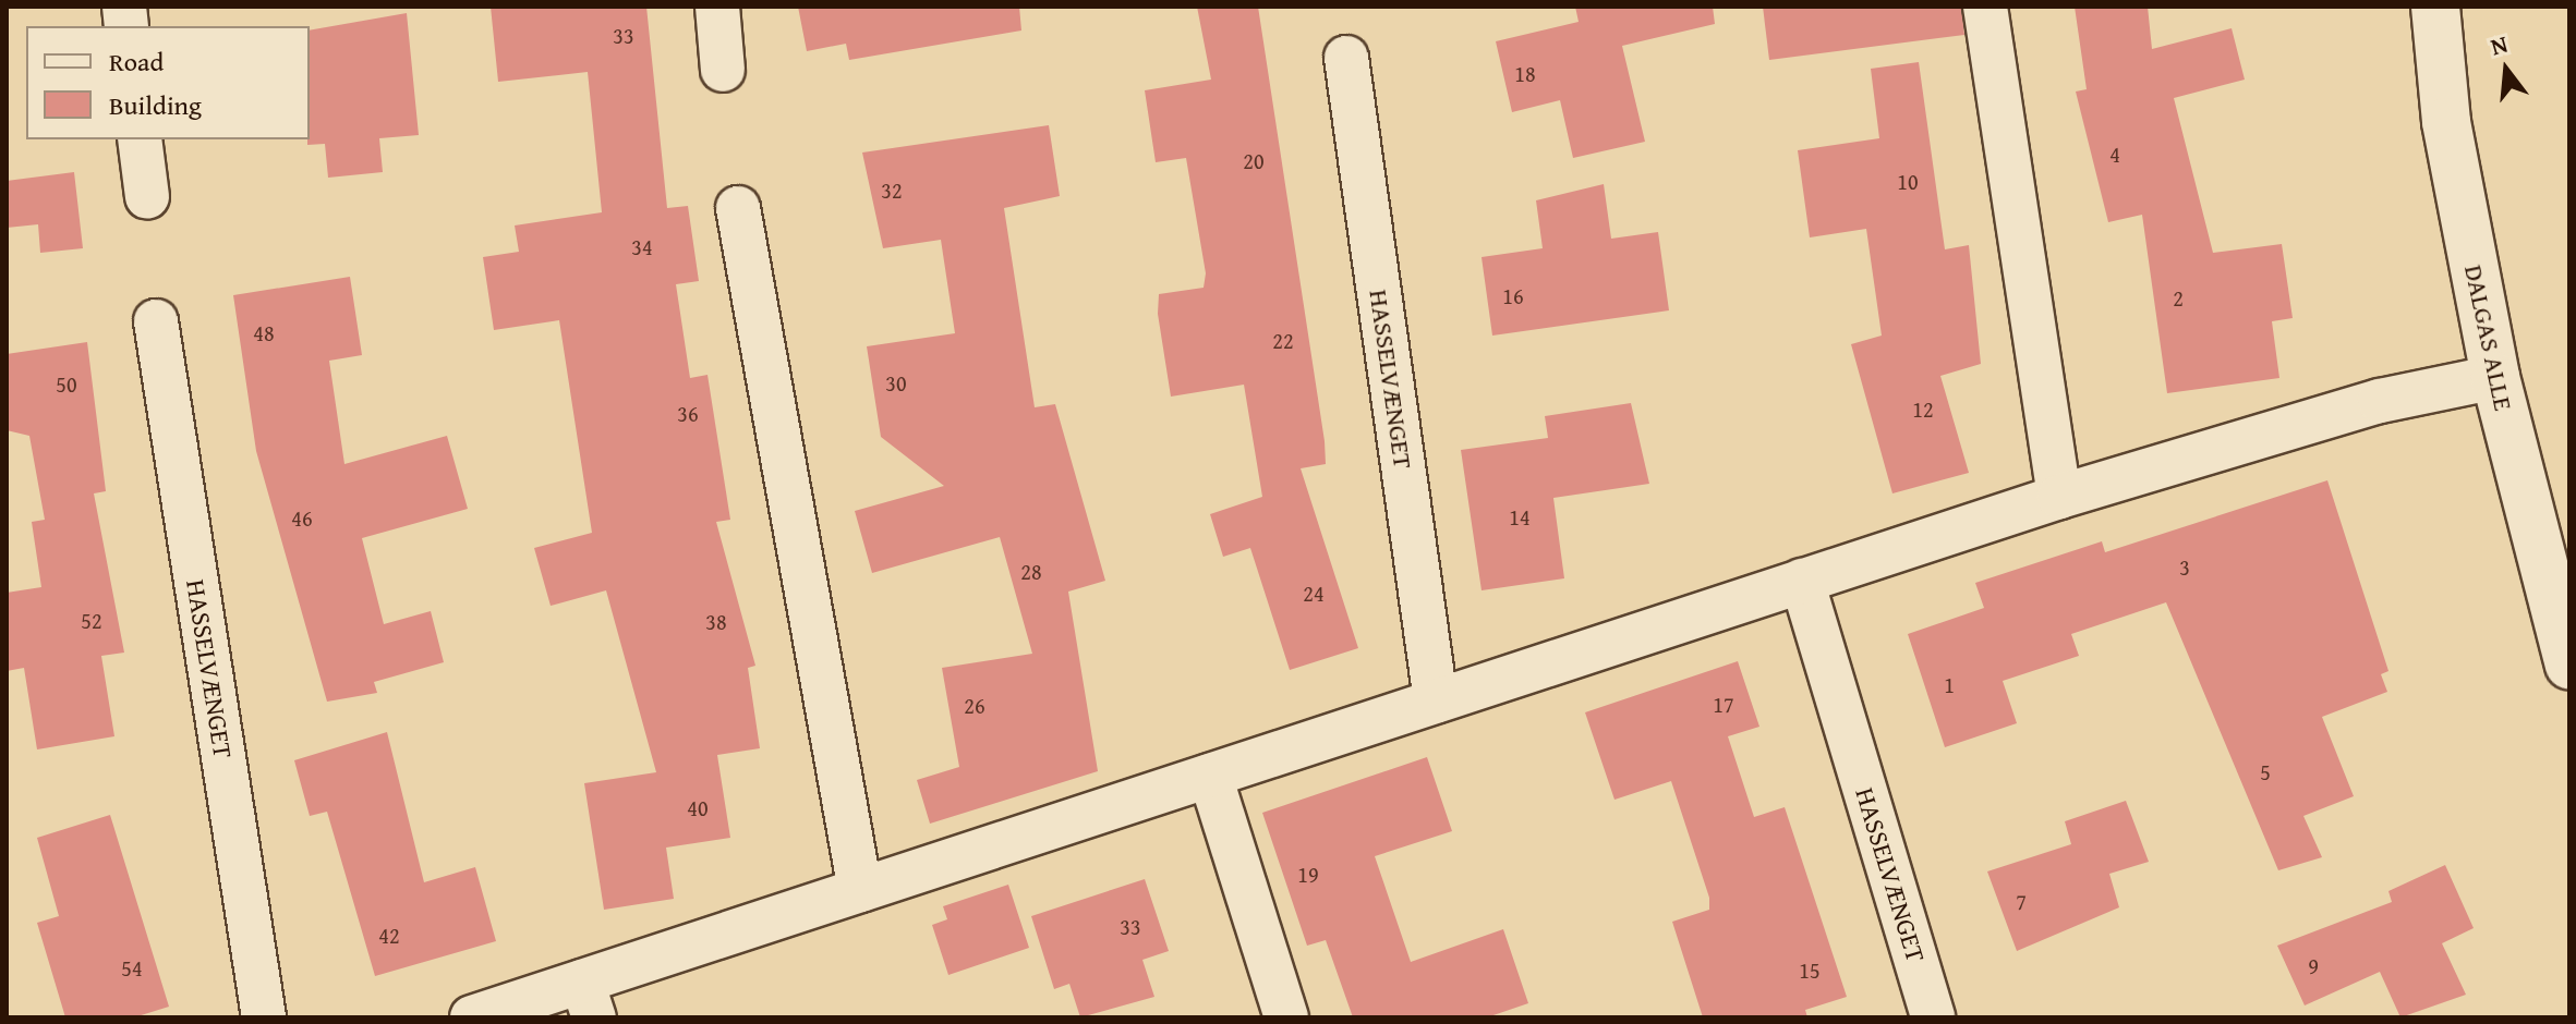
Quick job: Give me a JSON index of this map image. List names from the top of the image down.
{
  "streets": {
    "street": ["DALGAS ALLE", "HASSELVÆNGET"]
  },
  "house_numbers": [
    "33",
    "18",
    "4",
    "20",
    "10",
    "32",
    "34",
    "16",
    "2",
    "48",
    "22",
    "30",
    "50",
    "12",
    "36",
    "14",
    "46",
    "3",
    "28",
    "24",
    "52",
    "38",
    "1",
    "17",
    "26",
    "5",
    "40",
    "19",
    "7",
    "33",
    "42",
    "9",
    "54",
    "15"
  ],
  "legend": ["Road", "Building"],
  "north": "top"
}
